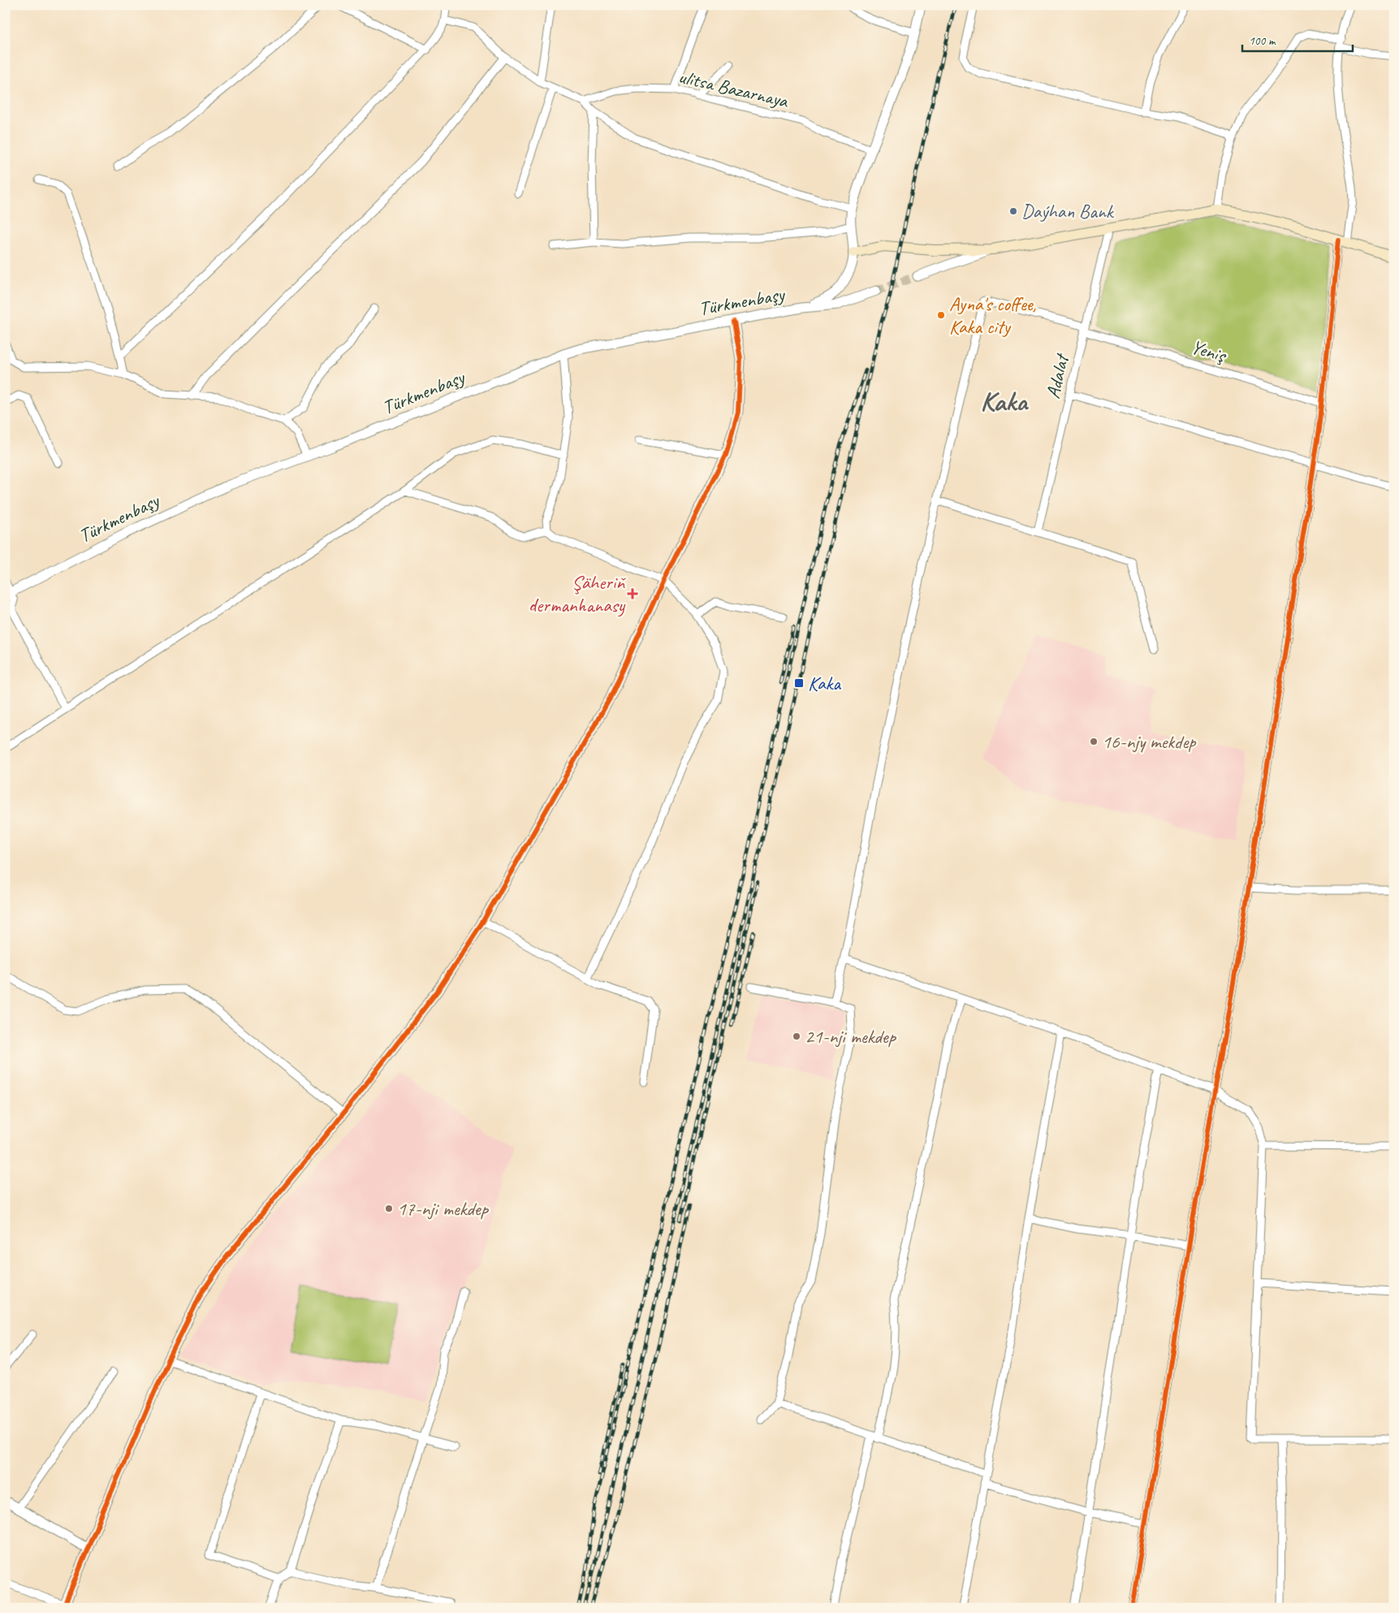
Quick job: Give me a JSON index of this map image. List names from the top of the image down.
{
  "streets": {
    "street": [
      "ulitsa Bazarnaya",
      "Türkmenbaşy",
      "Yeniş",
      "Adalat"
    ]
  },
  "crossings": [
    ["Yeniş", "Adalat"]
  ],
  "districts": ["Kaka"],
  "places": {
    "other": [
      "Daýhan Bank",
      "Ayna's coffee, Kaka city",
      "16-njy mekdep",
      "21-nji mekdep",
      "17-nji mekdep"
    ],
    "health": ["Şäheriň dermanhanasy"],
    "transit": ["Kaka"]
  },
  "scale_bar": "100 m"
}
